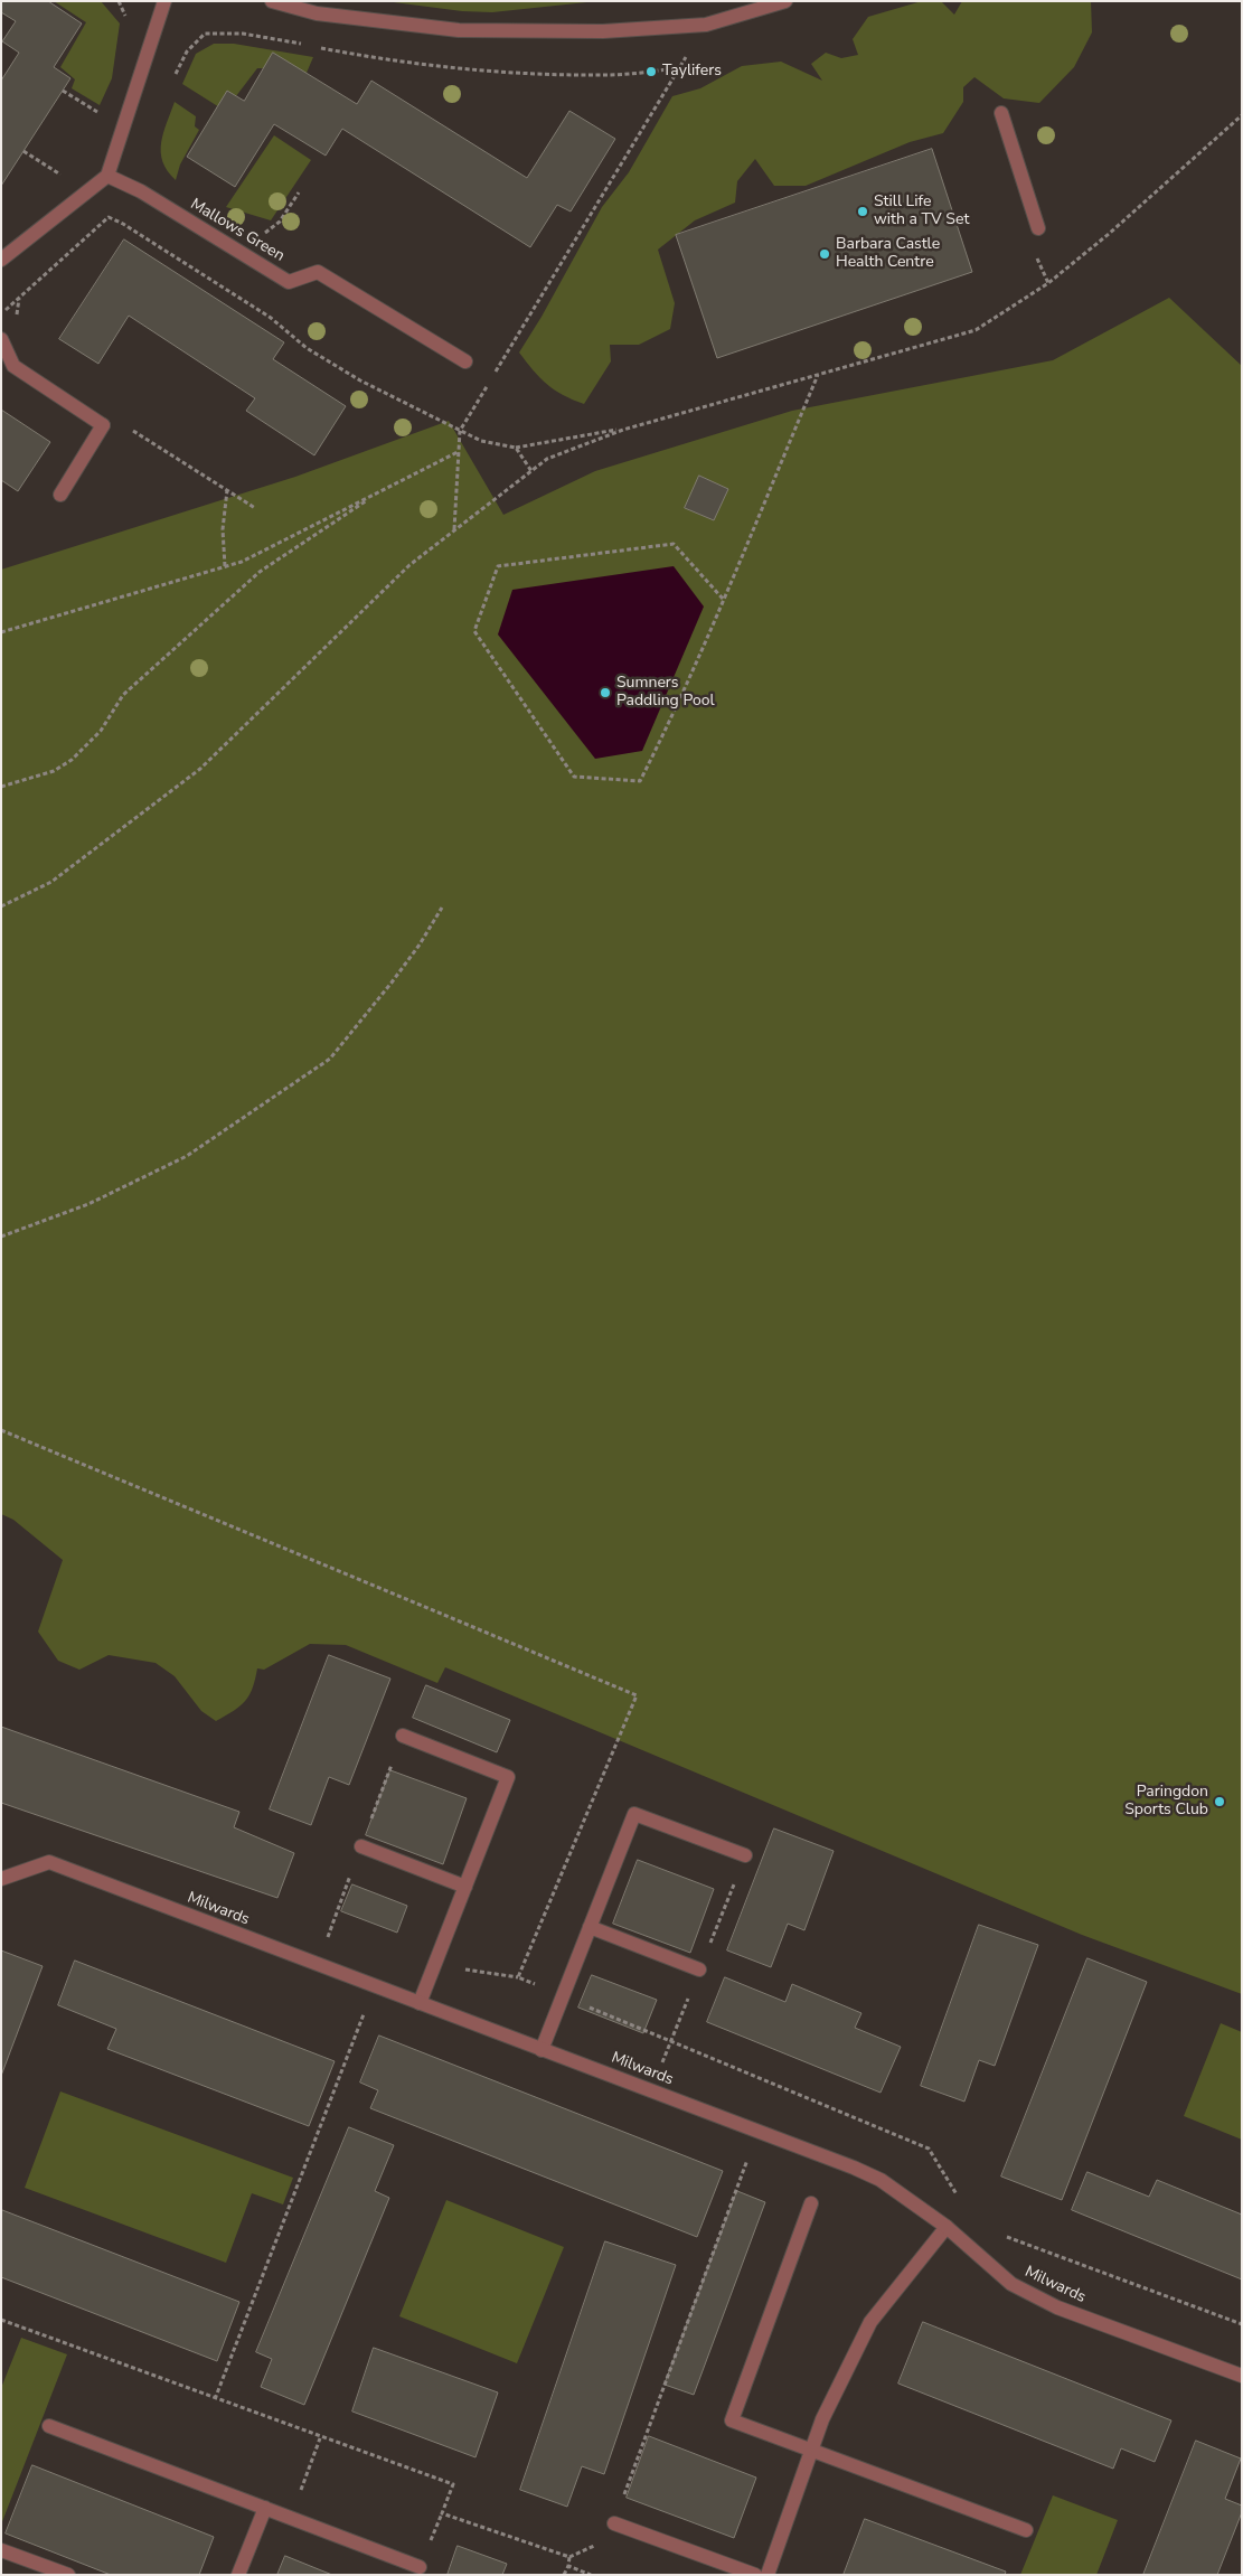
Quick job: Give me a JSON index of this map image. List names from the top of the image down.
{
  "streets": {
    "street": ["Mallows Green", "Milwards"]
  },
  "places": [
    "Taylifers",
    "Still Life with a TV Set",
    "Barbara Castle Health Centre",
    "Sumners Paddling Pool",
    "Paringdon Sports Club"
  ]
}
